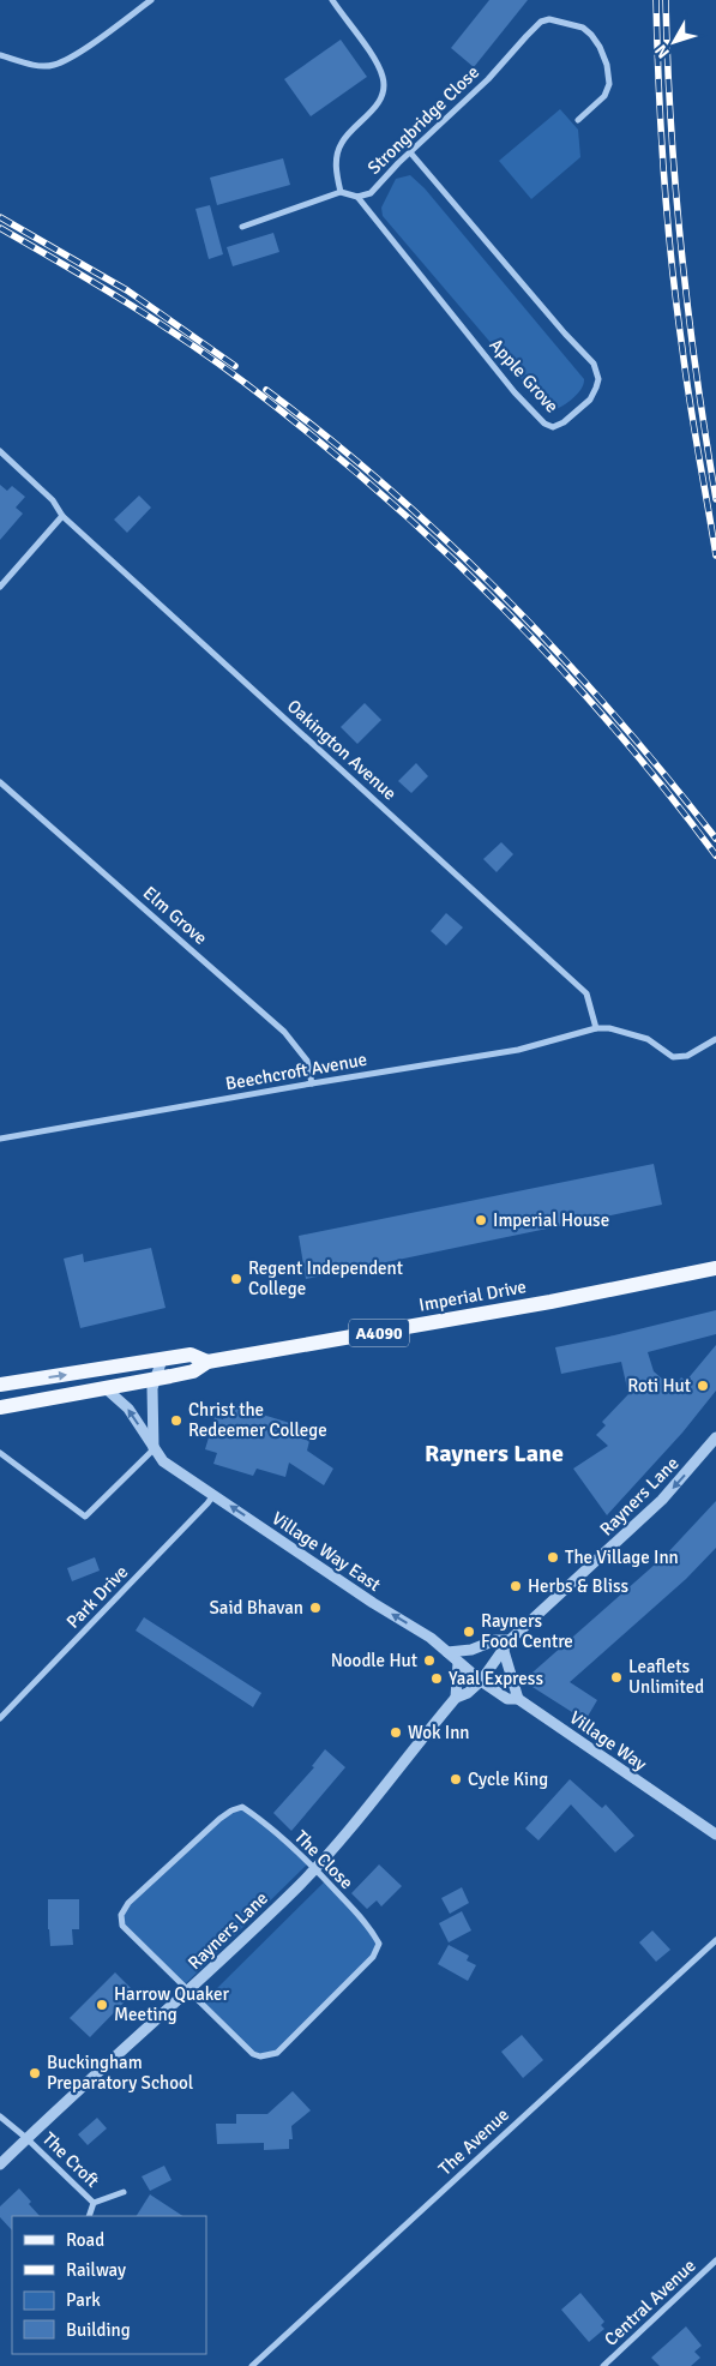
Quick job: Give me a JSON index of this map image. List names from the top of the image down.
{
  "streets": {
    "main road": ["Imperial Drive", "A4090"],
    "street": [
      "Strongbridge Close",
      "Apple Grove",
      "Oakington Avenue",
      "Elm Grove",
      "Beechcroft Avenue",
      "Rayners Lane",
      "Village Way East",
      "Park Drive",
      "Village Way",
      "The Close",
      "The Avenue",
      "The Croft",
      "Central Avenue"
    ]
  },
  "crossings": [
    ["Strongbridge Close", "Apple Grove"],
    ["Oakington Avenue", "Beechcroft Avenue"],
    ["Elm Grove", "Beechcroft Avenue"],
    ["Imperial Drive", "Village Way East"],
    ["Rayners Lane", "Village Way East"],
    ["Rayners Lane", "Village Way"],
    ["Rayners Lane", "The Close"],
    ["Rayners Lane", "The Croft"],
    ["Village Way East", "Park Drive"],
    ["Village Way East", "Village Way"]
  ],
  "one_way": ["Village Way East"],
  "districts": ["Rayners Lane"],
  "places": [
    "Imperial House",
    "Regent Independent College",
    "Roti Hut",
    "Christ the Redeemer College",
    "The Village Inn",
    "Herbs & Bliss",
    "Said Bhavan",
    "Rayners Food Centre",
    "Noodle Hut",
    "Leaflets Unlimited",
    "Yaal Express",
    "Wok Inn",
    "Cycle King",
    "Harrow Quaker Meeting",
    "Buckingham Preparatory School"
  ],
  "legend": [
    "Road",
    "Railway",
    "Park",
    "Building"
  ],
  "north": "bottom left"
}
